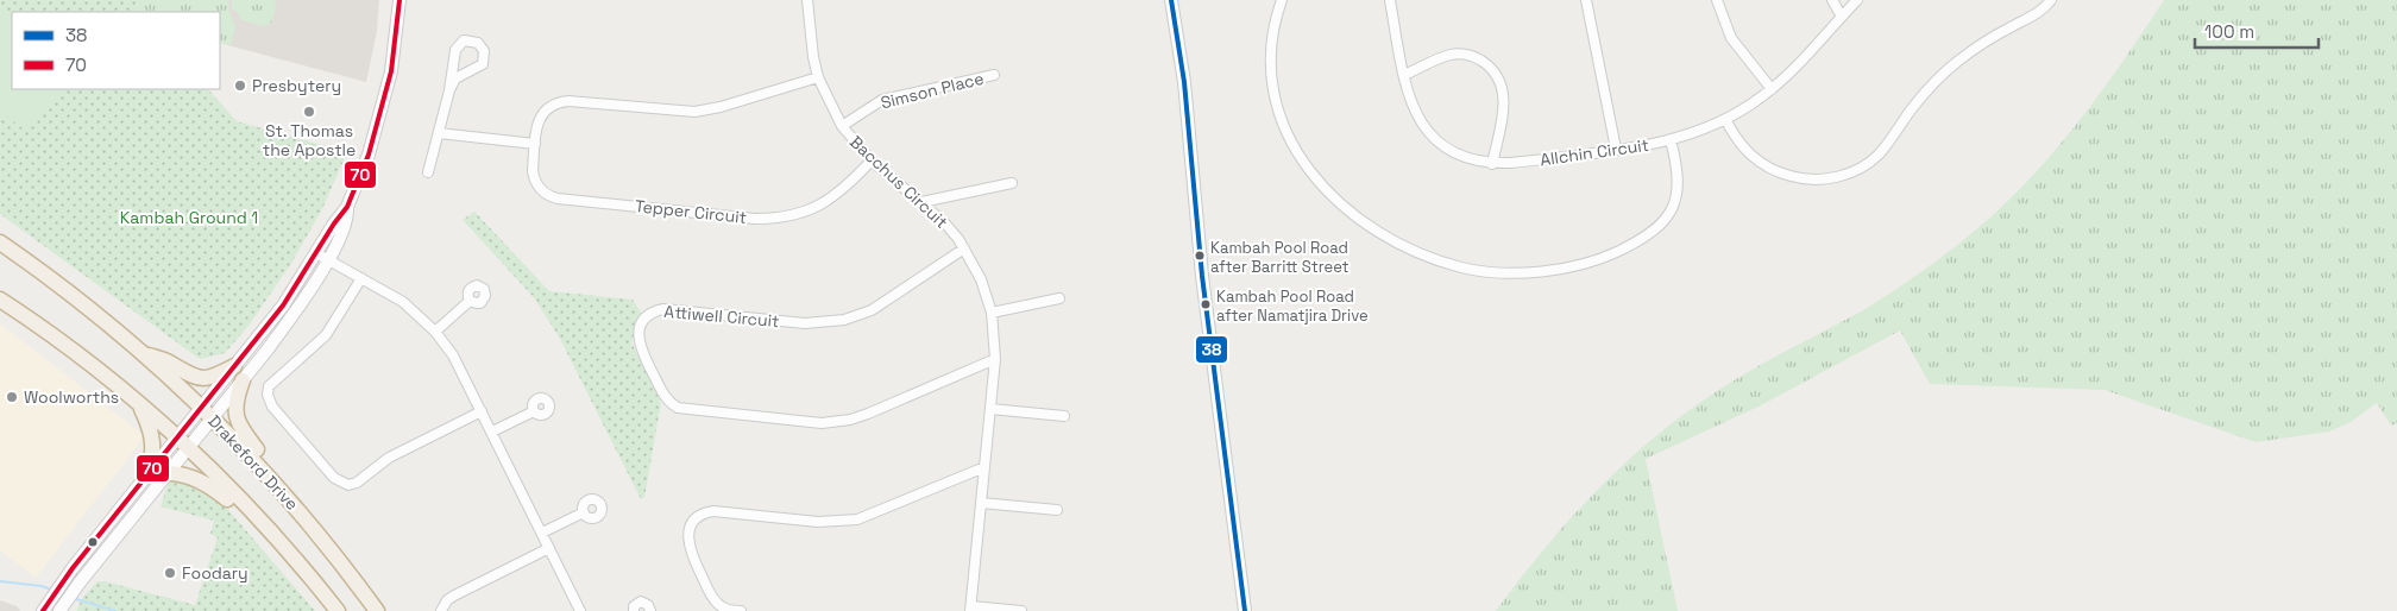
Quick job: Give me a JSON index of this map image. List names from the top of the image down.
{
  "streets": {
    "highway": ["Drakeford Drive"],
    "street": [
      "Simson Place",
      "Allchin Circuit",
      "Bacchus Circuit",
      "Tepper Circuit",
      "Attiwell Circuit"
    ]
  },
  "crossings": [
    ["Simson Place", "Bacchus Circuit"],
    ["Bacchus Circuit", "Tepper Circuit"],
    ["Bacchus Circuit", "Attiwell Circuit"]
  ],
  "parks": ["Kambah Ground 1"],
  "places": [
    "Presbytery",
    "St. Thomas the Apostle",
    "Kambah Pool Road after Barritt Street",
    "Kambah Pool Road after Namatjira Drive",
    "Woolworths",
    "Foodary"
  ],
  "lines": ["transit line 38", "transit line 70"],
  "legend": ["38", "70"],
  "scale_bar": "100 m"
}
